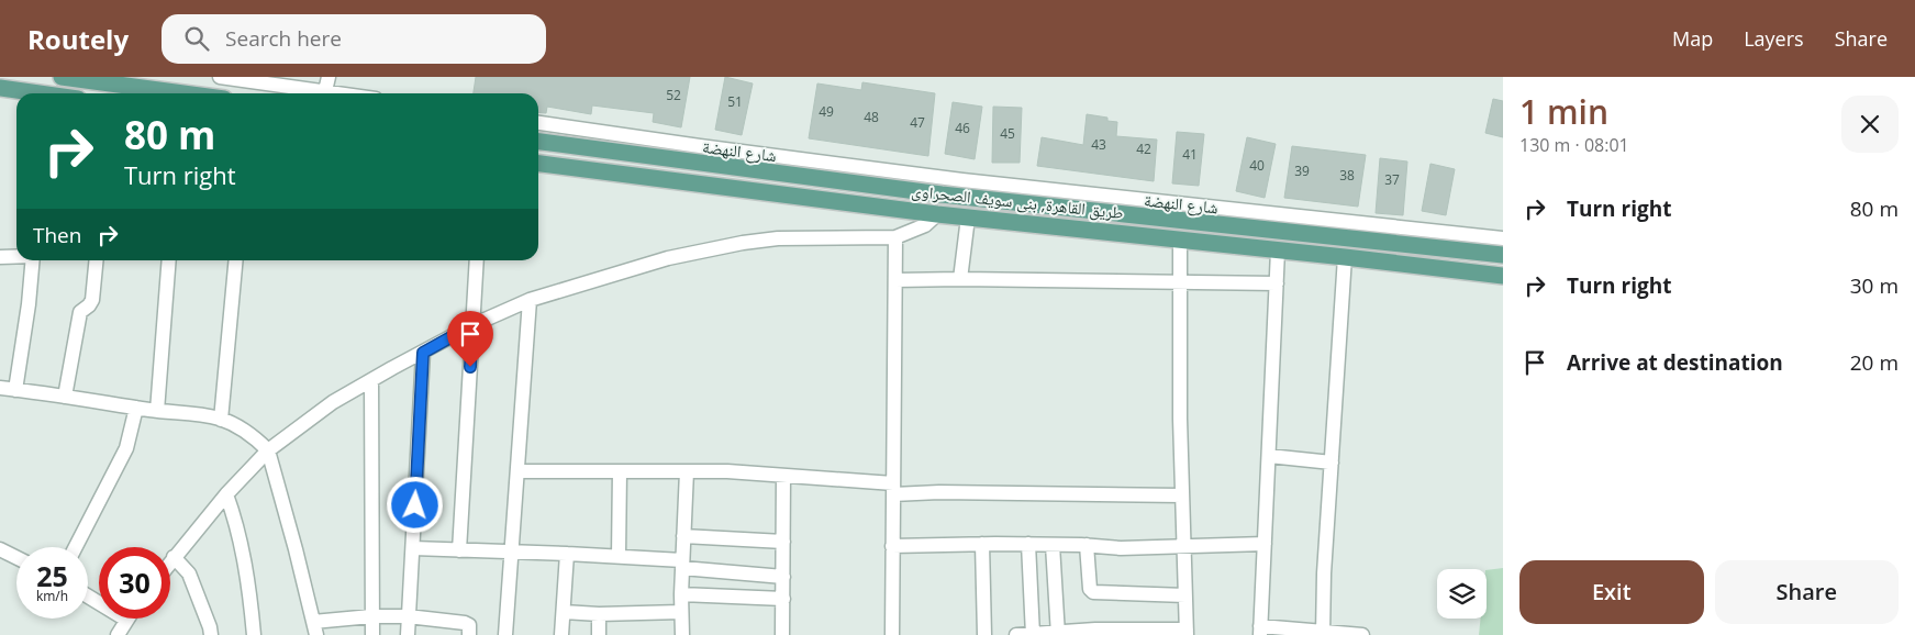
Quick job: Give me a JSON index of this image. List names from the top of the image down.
{
  "streets": {
    "main road": ["طريق القاهرة, بنى سويف الصحراوى"],
    "street": ["شارع النهضة"]
  },
  "house_numbers": [
    "52",
    "51",
    "49",
    "48",
    "47",
    "46",
    "45",
    "43",
    "42",
    "41",
    "40",
    "39",
    "38",
    "37"
  ],
  "page": {
    "header": "Routely",
    "search": "Search here",
    "nav": ["Map", "Layers", "Share"],
    "heading": ["1 min", "130 m · 08:01"],
    "turn": ["80 m", "Turn right"],
    "list": [
      {
        "name": "Turn right",
        "value": "80 m"
      },
      {
        "name": "Turn right",
        "value": "30 m"
      },
      {
        "name": "Arrive at destination",
        "value": "20 m"
      }
    ],
    "then": "Then",
    "speed": "25 km/h",
    "limit": "30",
    "buttons": ["Exit", "Share"]
  }
}
